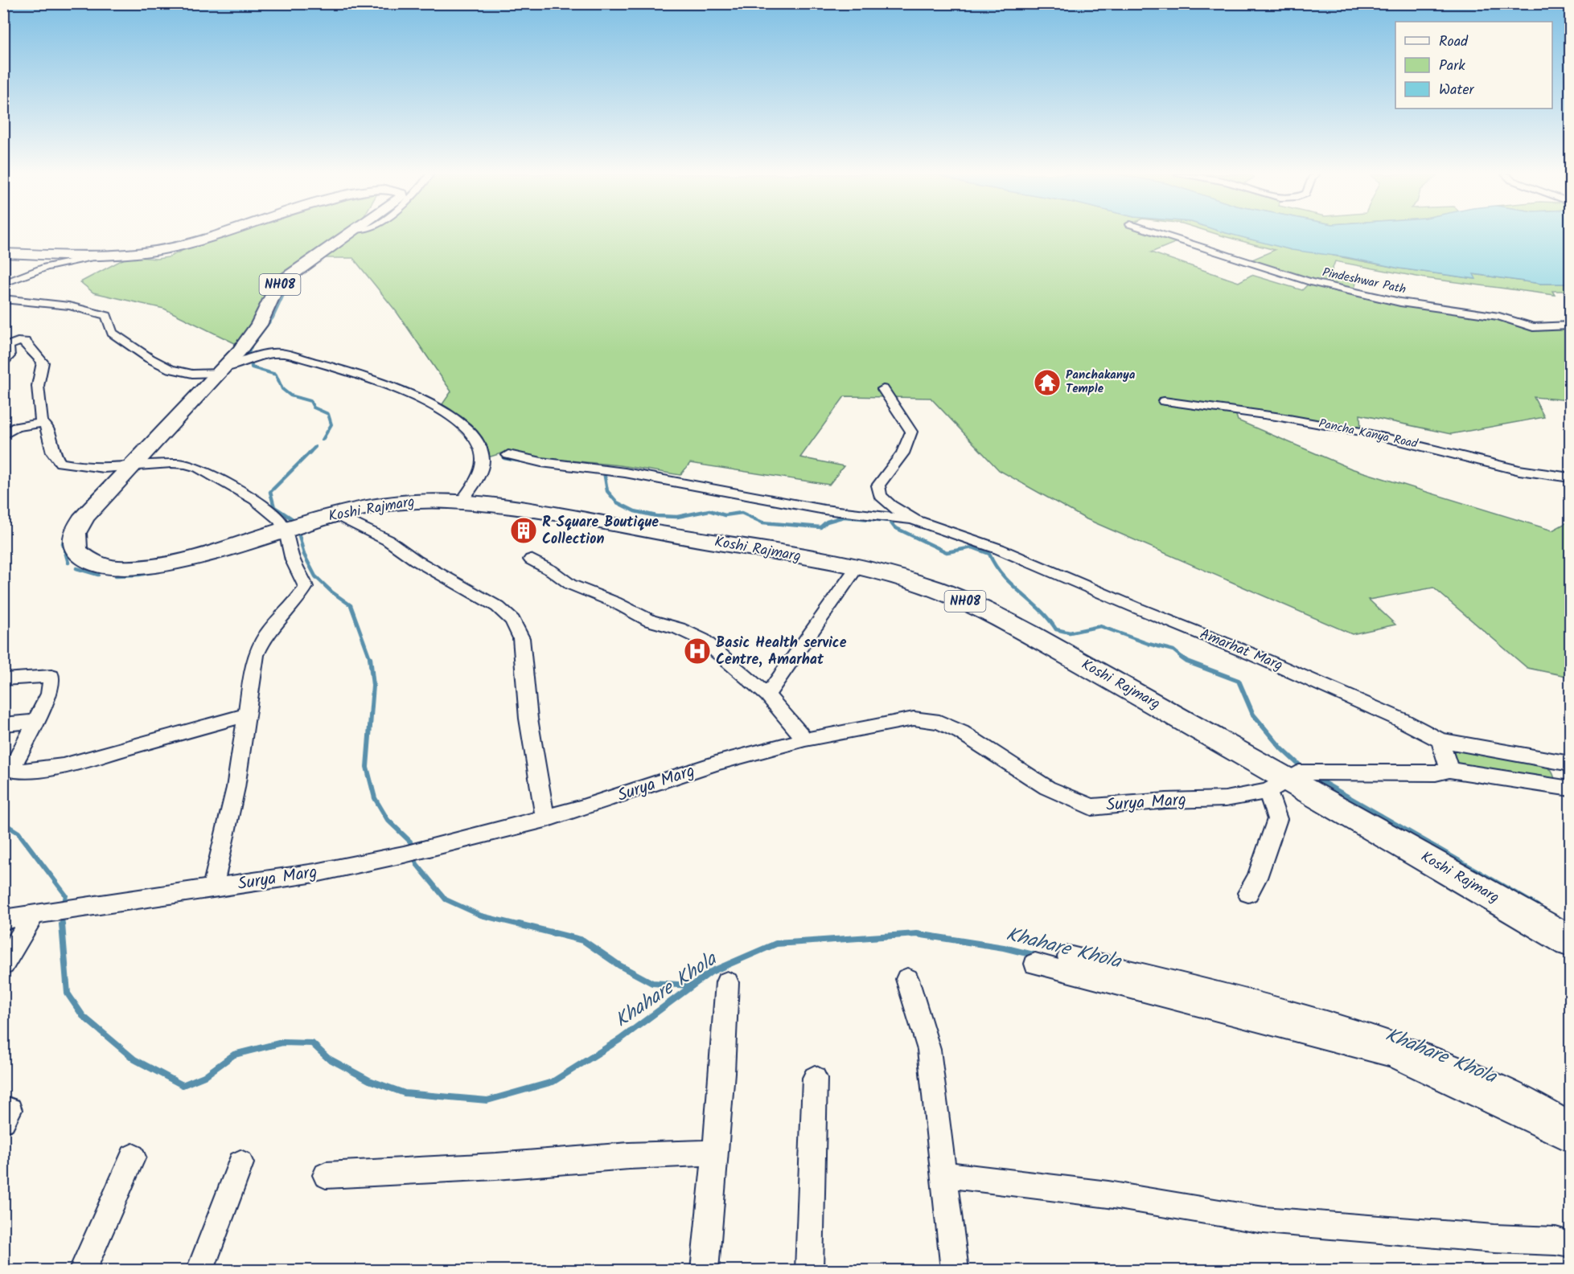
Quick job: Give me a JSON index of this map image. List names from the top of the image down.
{
  "streets": {
    "main road": ["NH08", "Koshi Rajmarg"],
    "street": [
      "Pindeshwar Path",
      "Pancha Kanya Road",
      "Amarhat Marg",
      "Surya Marg"
    ]
  },
  "crossings": [
    ["Koshi Rajmarg", "Surya Marg"]
  ],
  "water": ["Khahare Khola"],
  "places": {
    "temple": ["Panchakanya Temple"],
    "building": ["R Square Boutique Collection"],
    "hospital": ["Basic Health service Centre, Amarhat"]
  },
  "legend": ["Road", "Park", "Water"]
}
